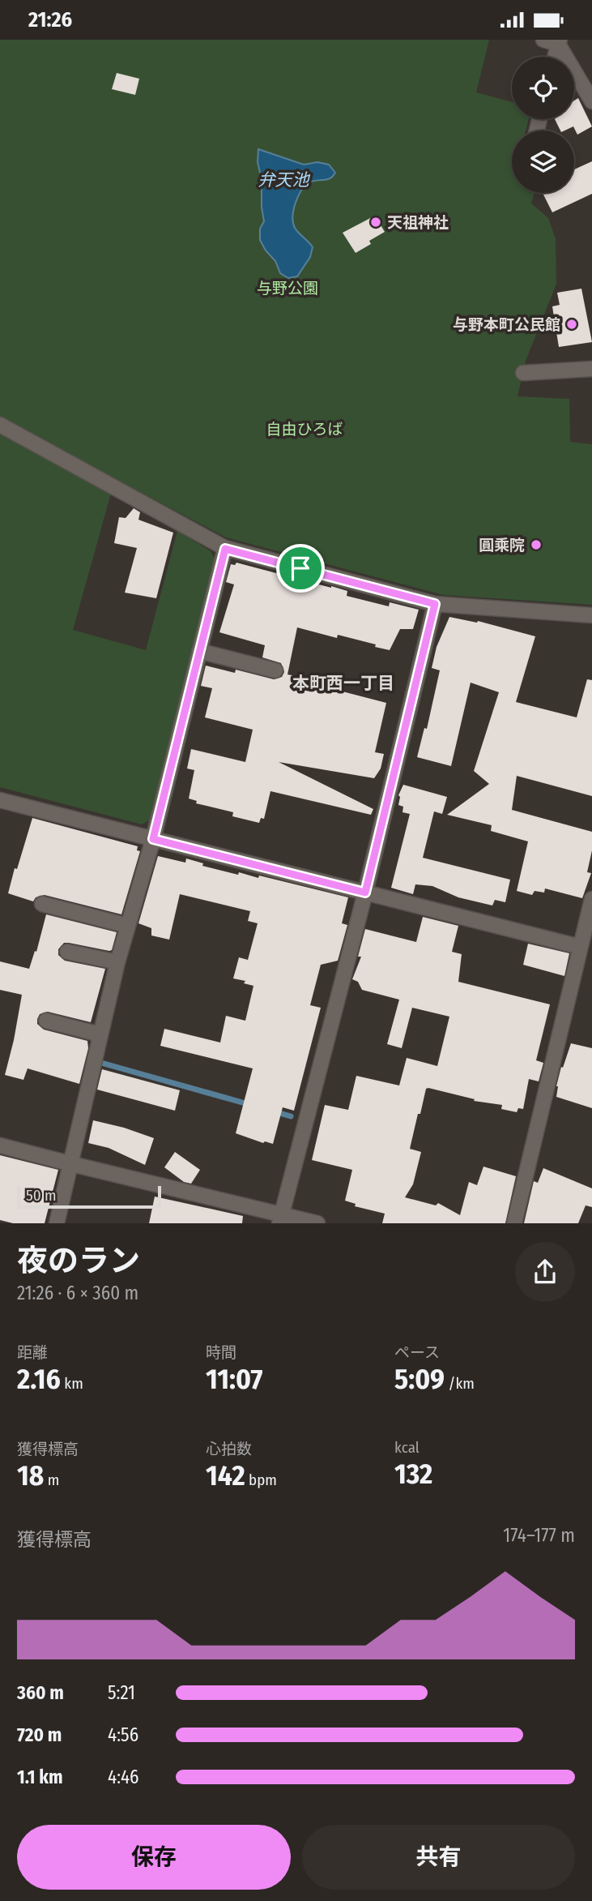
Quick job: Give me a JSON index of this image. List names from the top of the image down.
{
  "districts": ["本町西一丁目"],
  "water": ["弁天池"],
  "parks": ["与野公園", "自由ひろば"],
  "places": ["天祖神社", "与野本町公民館", "圓乘院"],
  "scale_bar": "50 m",
  "page": {
    "status": "21:26",
    "scale": "50 m",
    "heading": ["夜のラン", "21:26 · 6 × 360 m"],
    "stats": [
      ["距離", "2.16 km"],
      ["時間", "11:07"],
      ["ペース", "5:09 /km"],
      ["獲得標高", "18 m"],
      ["心拍数", "142 bpm"],
      ["kcal", "132"]
    ],
    "chart": ["獲得標高", "174–177 m"],
    "list": [
      {
        "name": "360 m",
        "note": "5:21"
      },
      {
        "name": "720 m",
        "note": "4:56"
      },
      {
        "name": "1.1 km",
        "note": "4:46"
      }
    ],
    "buttons": ["保存", "共有"]
  }
}
